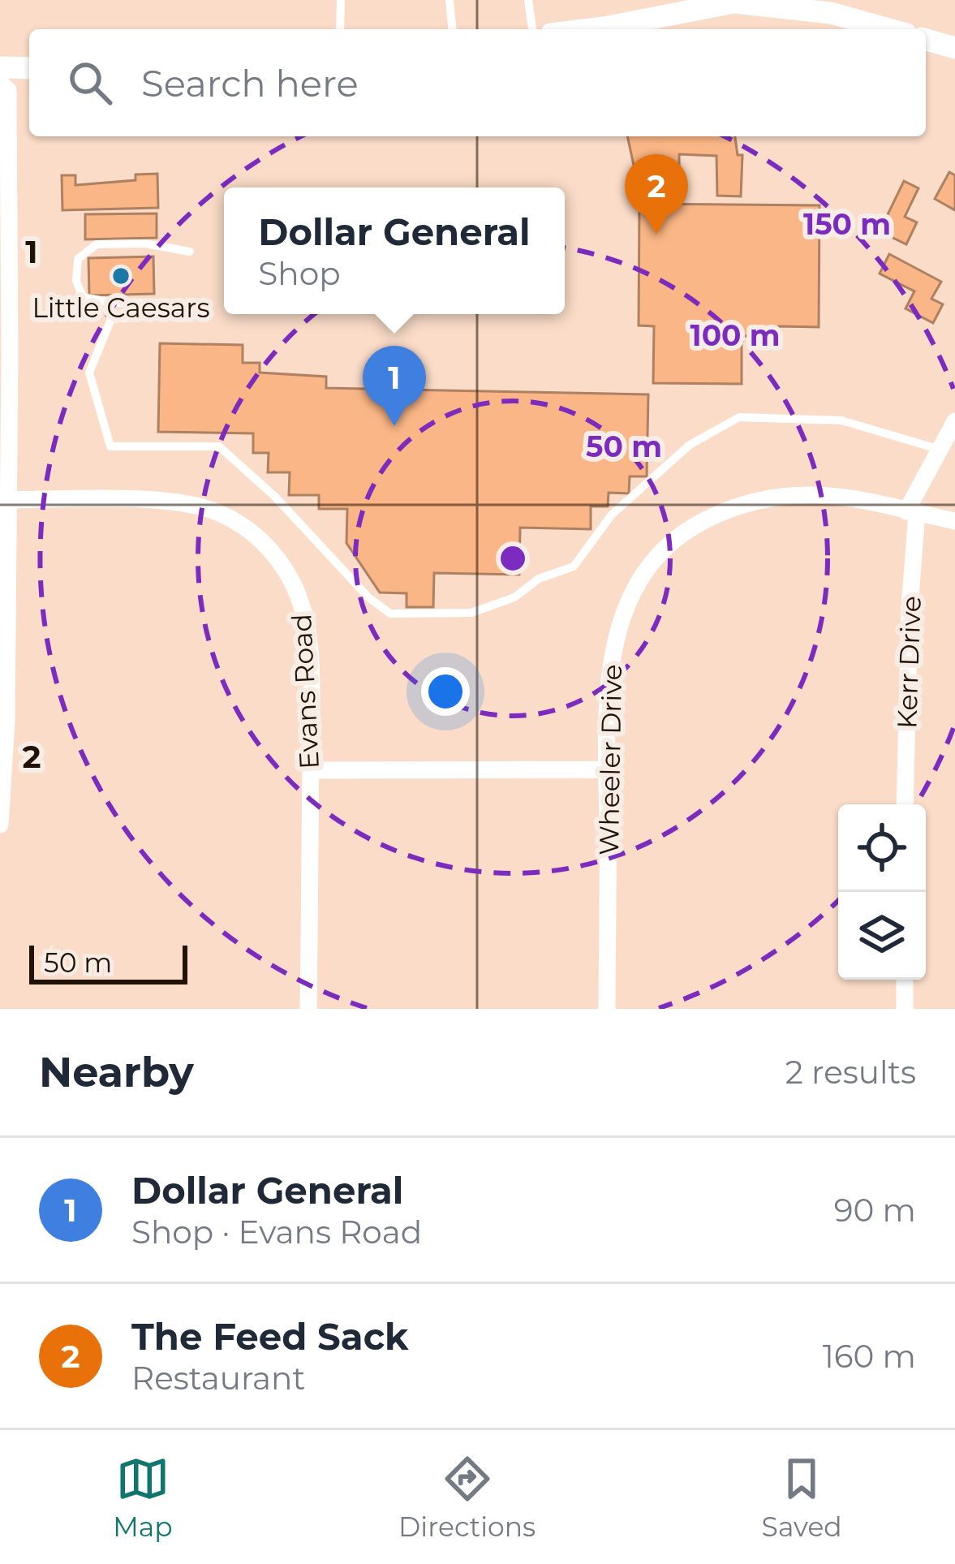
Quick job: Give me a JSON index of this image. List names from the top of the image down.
{
  "streets": {
    "street": ["Kerr Drive", "Evans Road", "Wheeler Drive"]
  },
  "crossings": [
    ["Kerr Drive", "Wheeler Drive"]
  ],
  "places": ["Little Caesars"],
  "scale_bar": "50 m",
  "page": {
    "search": "Search here",
    "pins": ["2", "1"],
    "popup": ["Dollar General", "Shop"],
    "scale": "50 m",
    "heading": ["Nearby", "2 results"],
    "list": [
      {
        "mark": "1",
        "name": "Dollar General",
        "note": "Shop · Evans Road",
        "value": "90 m"
      },
      {
        "mark": "2",
        "name": "The Feed Sack",
        "note": "Restaurant",
        "value": "160 m"
      }
    ],
    "nav": ["Map", "Directions", "Saved"]
  },
  "grid": {
    "rows": ["1", "2"]
  },
  "rings": ["150 m", "100 m", "50 m"]
}
